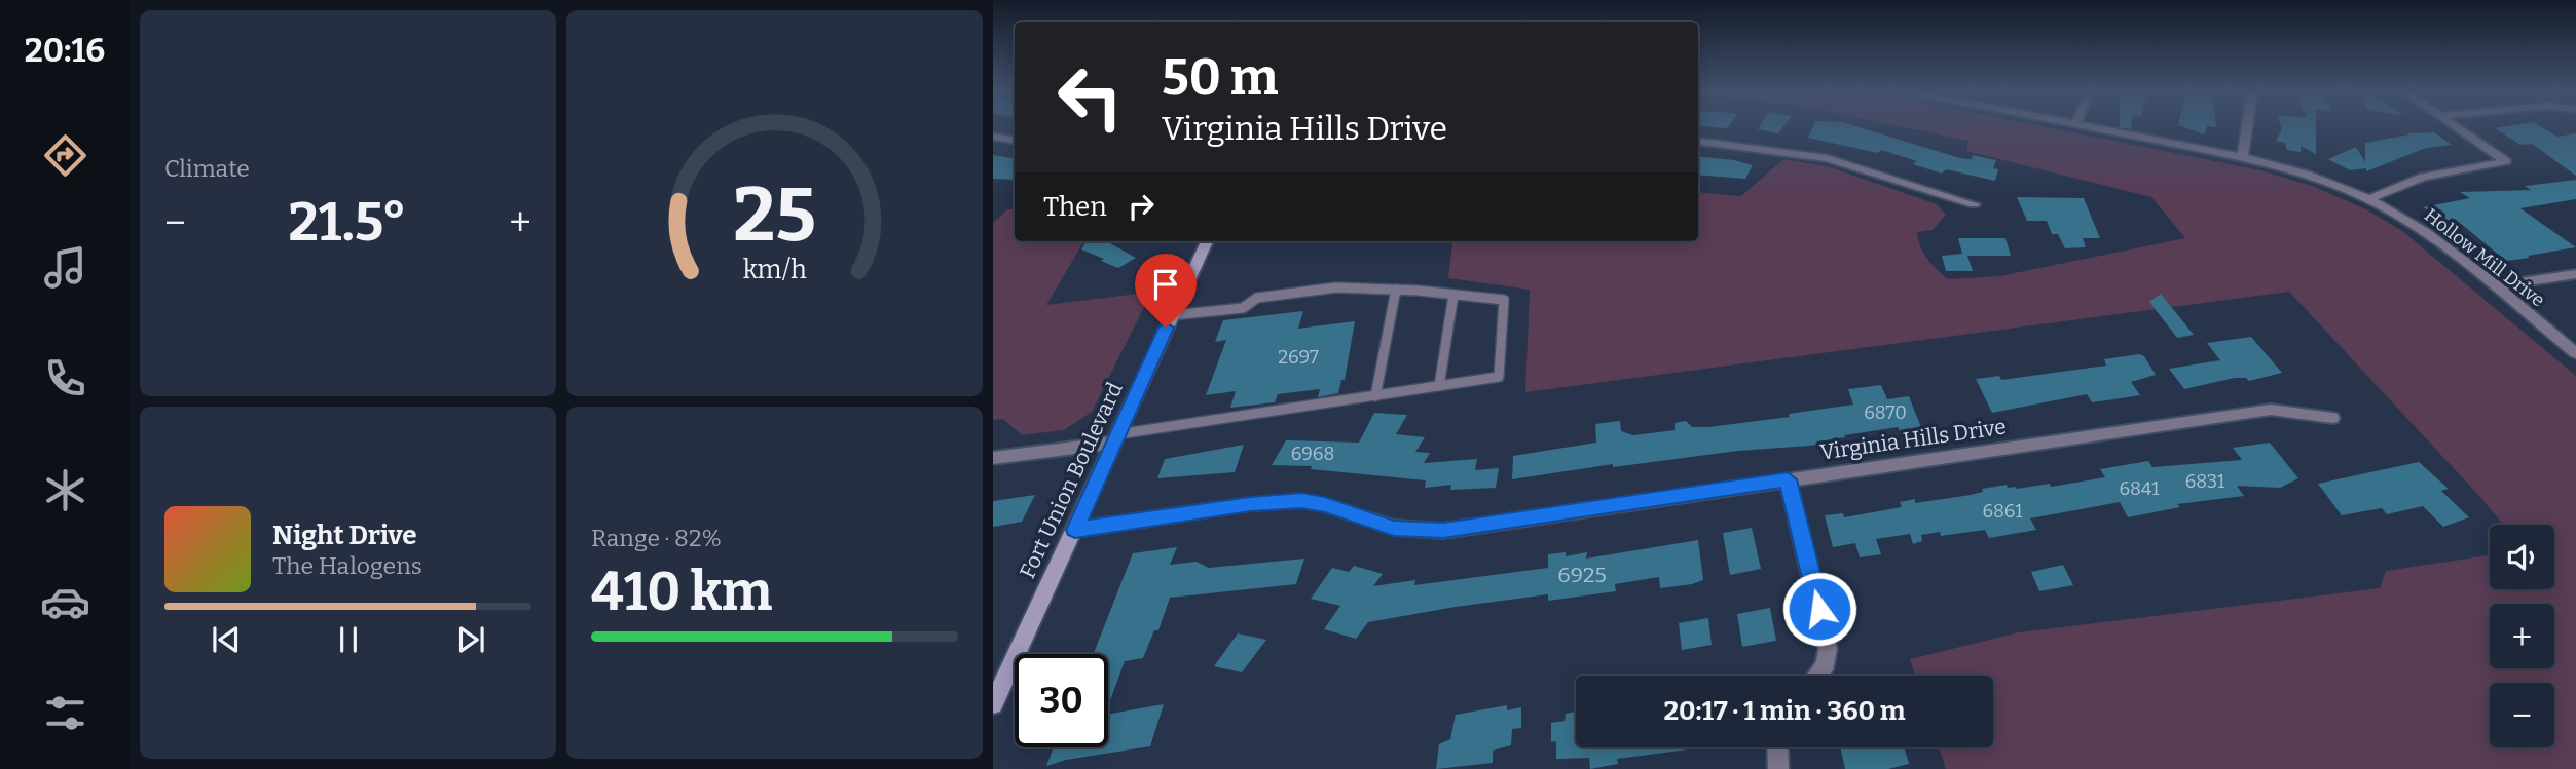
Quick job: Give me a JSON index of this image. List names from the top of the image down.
{
  "streets": {
    "main road": ["Fort Union Boulevard"],
    "street": ["Hollow Mill Drive", "Virginia Hills Drive"]
  },
  "crossings": [
    ["Virginia Hills Drive", "Fort Union Boulevard"]
  ],
  "house_numbers": [
    "2697",
    "6870",
    "6968",
    "6831",
    "6841",
    "6861",
    "6925"
  ],
  "page": {
    "tabs": "20:16",
    "tile": [
      "Climate",
      ["Range · 82%", "410 km"]
    ],
    "turn": ["50 m", "Virginia Hills Drive"],
    "then": "Then",
    "heat": ["−", "21.5°", "+"],
    "song": ["Night Drive", "The Halogens"],
    "map_buttons": ["+", "−"],
    "limit": "30",
    "trip": "20:17 · 1 min · 360 m",
    "gauge": ["25", "km/h"]
  }
}
